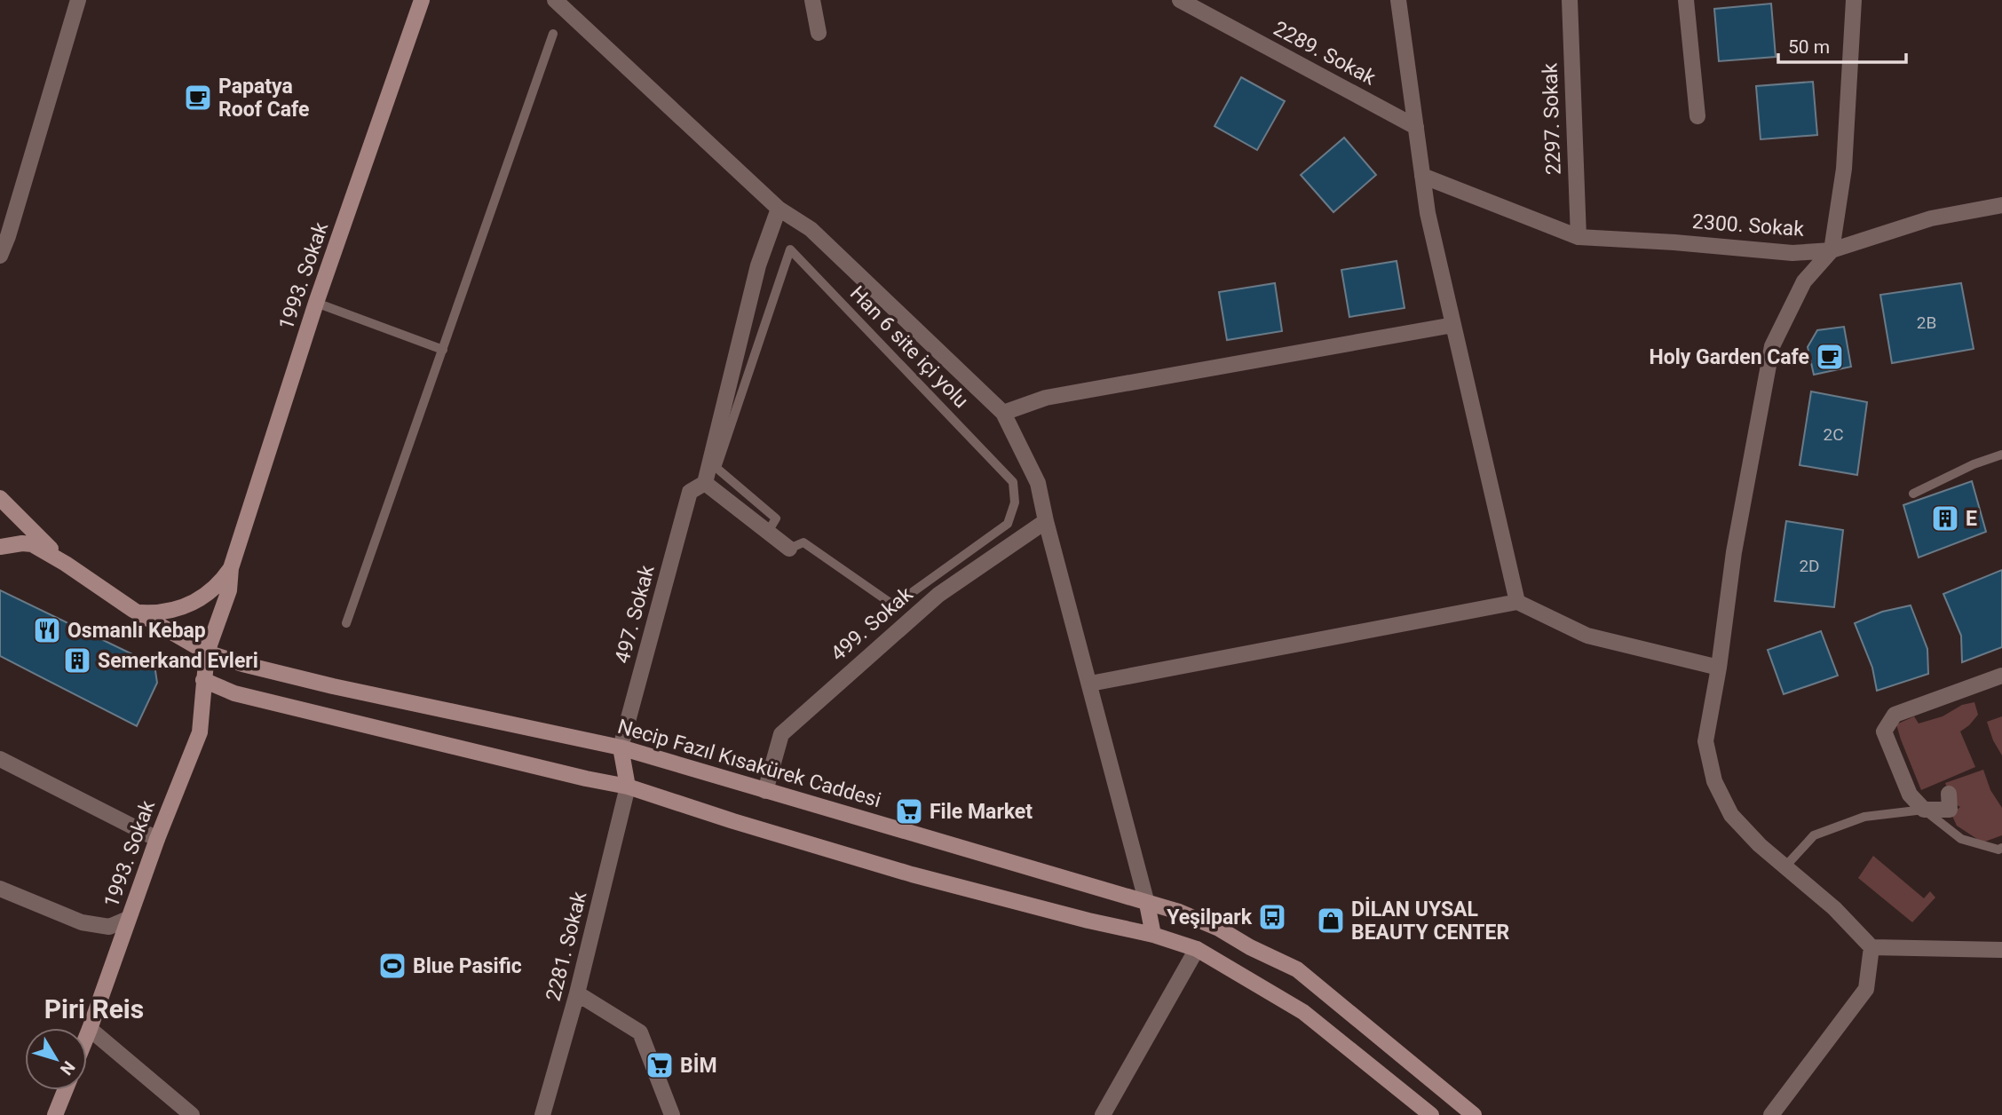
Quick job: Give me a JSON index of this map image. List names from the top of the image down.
{
  "streets": {
    "main road": ["1993. Sokak", "Necip Fazıl Kısakürek Caddesi"],
    "street": [
      "2289. Sokak",
      "2297. Sokak",
      "2300. Sokak",
      "497. Sokak",
      "499. Sokak",
      "2281. Sokak"
    ],
    "lane": ["Han 6 site içi yolu"]
  },
  "crossings": [
    ["2297. Sokak", "2300. Sokak"],
    ["1993. Sokak", "Necip Fazıl Kısakürek Caddesi"],
    ["497. Sokak", "Necip Fazıl Kısakürek Caddesi"],
    ["499. Sokak", "Necip Fazıl Kısakürek Caddesi"]
  ],
  "districts": ["Piri Reis"],
  "places": {
    "cafe": ["Papatya Roof Cafe", "Holy Garden Cafe"],
    "building": ["E", "Semerkand Evleri"],
    "restaurant": ["Osmanlı Kebap"],
    "supermarket": ["File Market", "BİM"],
    "bus stop": ["Yeşilpark"],
    "shop": ["DİLAN UYSAL BEAUTY CENTER"],
    "sports": ["Blue Pasific"]
  },
  "house_numbers": ["2B", "2C", "2D"],
  "scale_bar": "50 m",
  "north": "bottom right"
}
